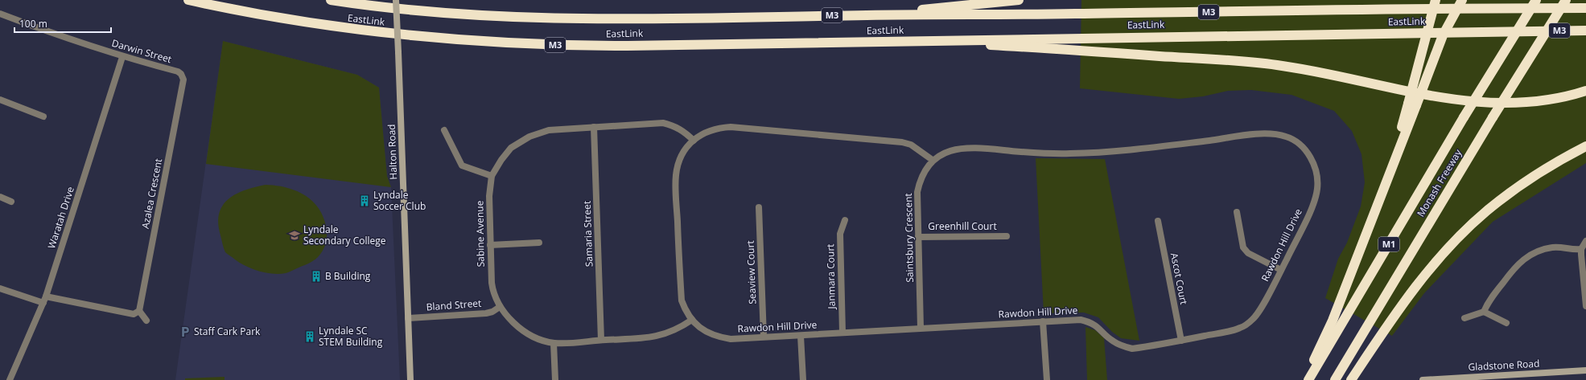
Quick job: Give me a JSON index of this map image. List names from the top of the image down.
{
  "streets": {
    "highway": [
      "M3",
      "EastLink",
      "Monash Freeway",
      "M1"
    ],
    "main road": ["Halton Road", "Gladstone Road"],
    "street": [
      "Darwin Street",
      "Azalea Crescent",
      "Waratah Drive",
      "Greenhill Court",
      "Sabine Avenue",
      "Samaria Street",
      "Saintsbury Crescent",
      "Rawdon Hill Drive",
      "Seaview Court",
      "Janmara Court",
      "Ascot Court",
      "Bland Street"
    ]
  },
  "crossings": [
    ["Darwin Street", "Azalea Crescent"],
    ["Darwin Street", "Waratah Drive"],
    ["Halton Road", "Bland Street"],
    ["Greenhill Court", "Saintsbury Crescent"],
    ["Sabine Avenue", "Samaria Street"],
    ["Sabine Avenue", "Rawdon Hill Drive"],
    ["Sabine Avenue", "Bland Street"],
    ["Saintsbury Crescent", "Rawdon Hill Drive"],
    ["Rawdon Hill Drive", "Seaview Court"],
    ["Rawdon Hill Drive", "Janmara Court"],
    ["Rawdon Hill Drive", "Ascot Court"]
  ],
  "places": {
    "building": ["Lyndale Soccer Club", "B Building", "Lyndale SC STEM Building"],
    "school or university": ["Lyndale Secondary College"],
    "parking": ["Staff Cark Park"]
  },
  "scale_bar": "100 m"
}
